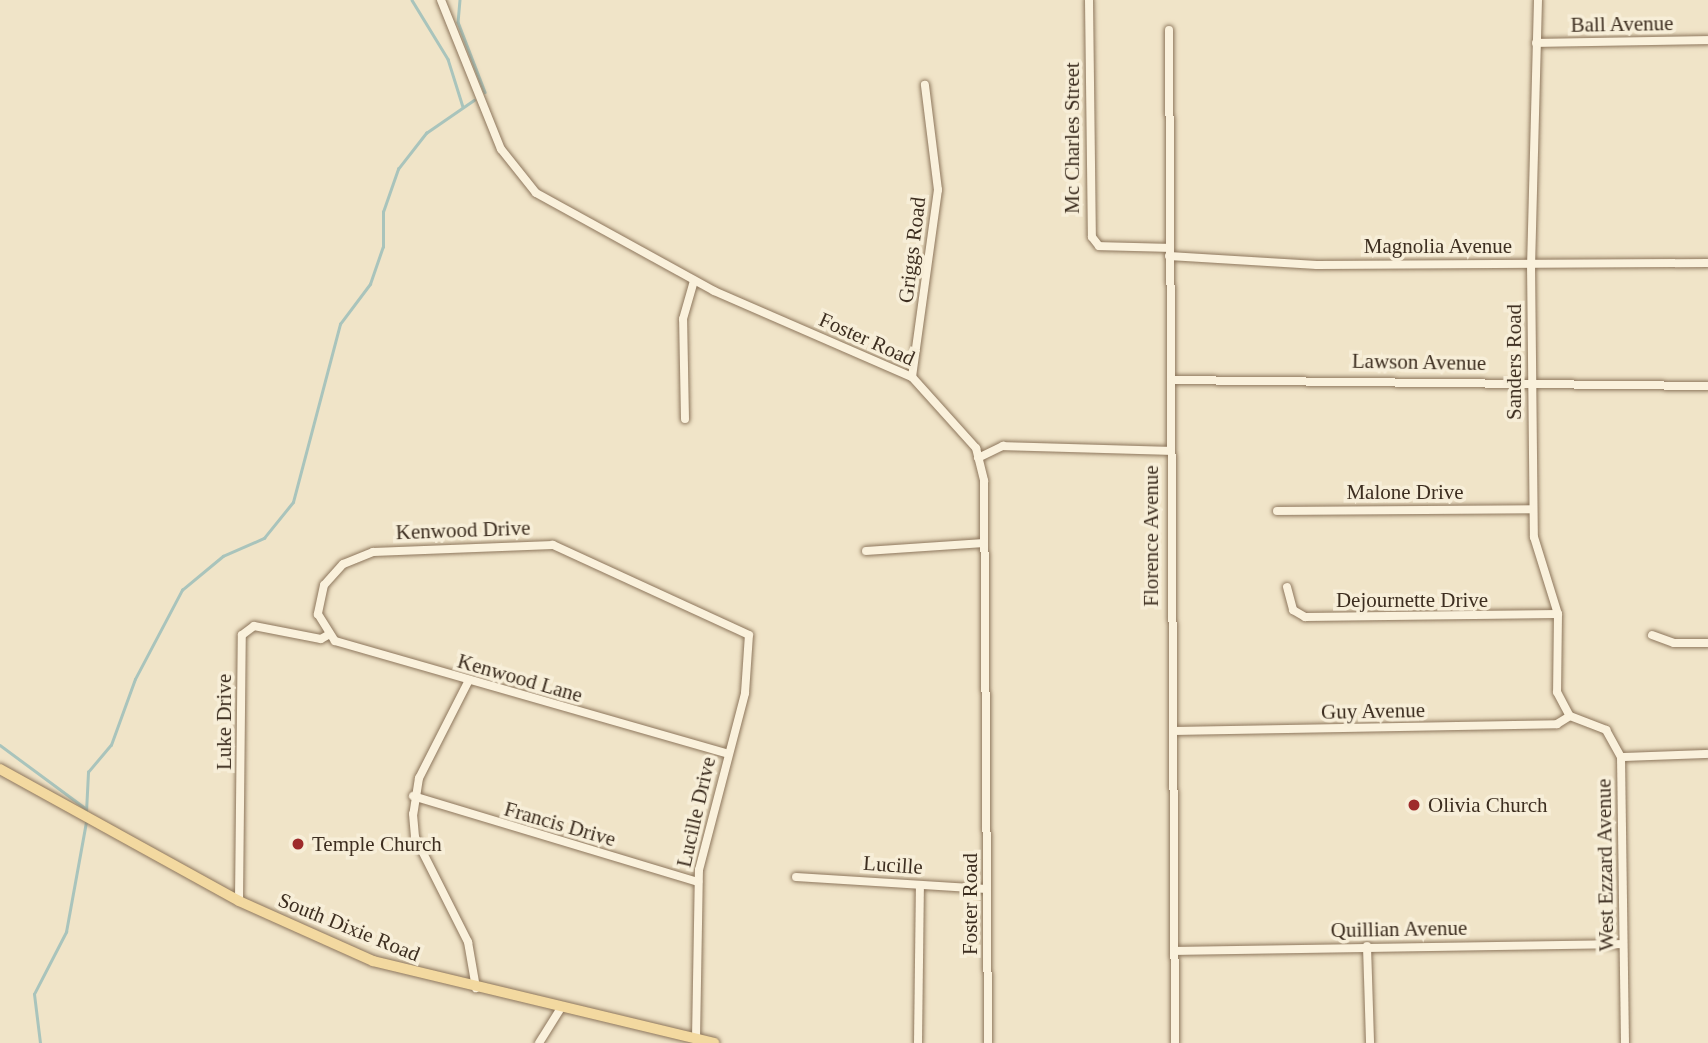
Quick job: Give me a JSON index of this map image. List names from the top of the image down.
{
  "streets": {
    "main road": ["South Dixie Road"],
    "street": [
      "Ball Avenue",
      "Mc Charles Street",
      "Magnolia Avenue",
      "Griggs Road",
      "Foster Road",
      "Lawson Avenue",
      "Sanders Road",
      "Malone Drive",
      "Kenwood Drive",
      "Florence Avenue",
      "Dejournette Drive",
      "Kenwood Lane",
      "Guy Avenue",
      "Luke Drive",
      "Lucille Drive",
      "Francis Drive",
      "Lucille",
      "West Ezzard Avenue",
      "Quillian Avenue"
    ]
  },
  "crossings": [
    ["Ball Avenue", "Sanders Road"],
    ["Mc Charles Street", "Magnolia Avenue"],
    ["Mc Charles Street", "Florence Avenue"],
    ["Magnolia Avenue", "Sanders Road"],
    ["Magnolia Avenue", "Florence Avenue"],
    ["Griggs Road", "Foster Road"],
    ["Foster Road", "Lucille"],
    ["Lawson Avenue", "Sanders Road"],
    ["Lawson Avenue", "Florence Avenue"],
    ["Sanders Road", "Malone Drive"],
    ["Sanders Road", "Dejournette Drive"],
    ["Sanders Road", "Guy Avenue"],
    ["Sanders Road", "West Ezzard Avenue"],
    ["Kenwood Drive", "Kenwood Lane"],
    ["Kenwood Drive", "Luke Drive"],
    ["Kenwood Drive", "Lucille Drive"],
    ["Florence Avenue", "Guy Avenue"],
    ["Florence Avenue", "Quillian Avenue"],
    ["Kenwood Lane", "Luke Drive"],
    ["Kenwood Lane", "Lucille Drive"],
    ["Guy Avenue", "West Ezzard Avenue"],
    ["Luke Drive", "South Dixie Road"],
    ["Lucille Drive", "Francis Drive"],
    ["Lucille Drive", "South Dixie Road"],
    ["West Ezzard Avenue", "Quillian Avenue"]
  ],
  "places": ["Olivia Church", "Temple Church"]
}
